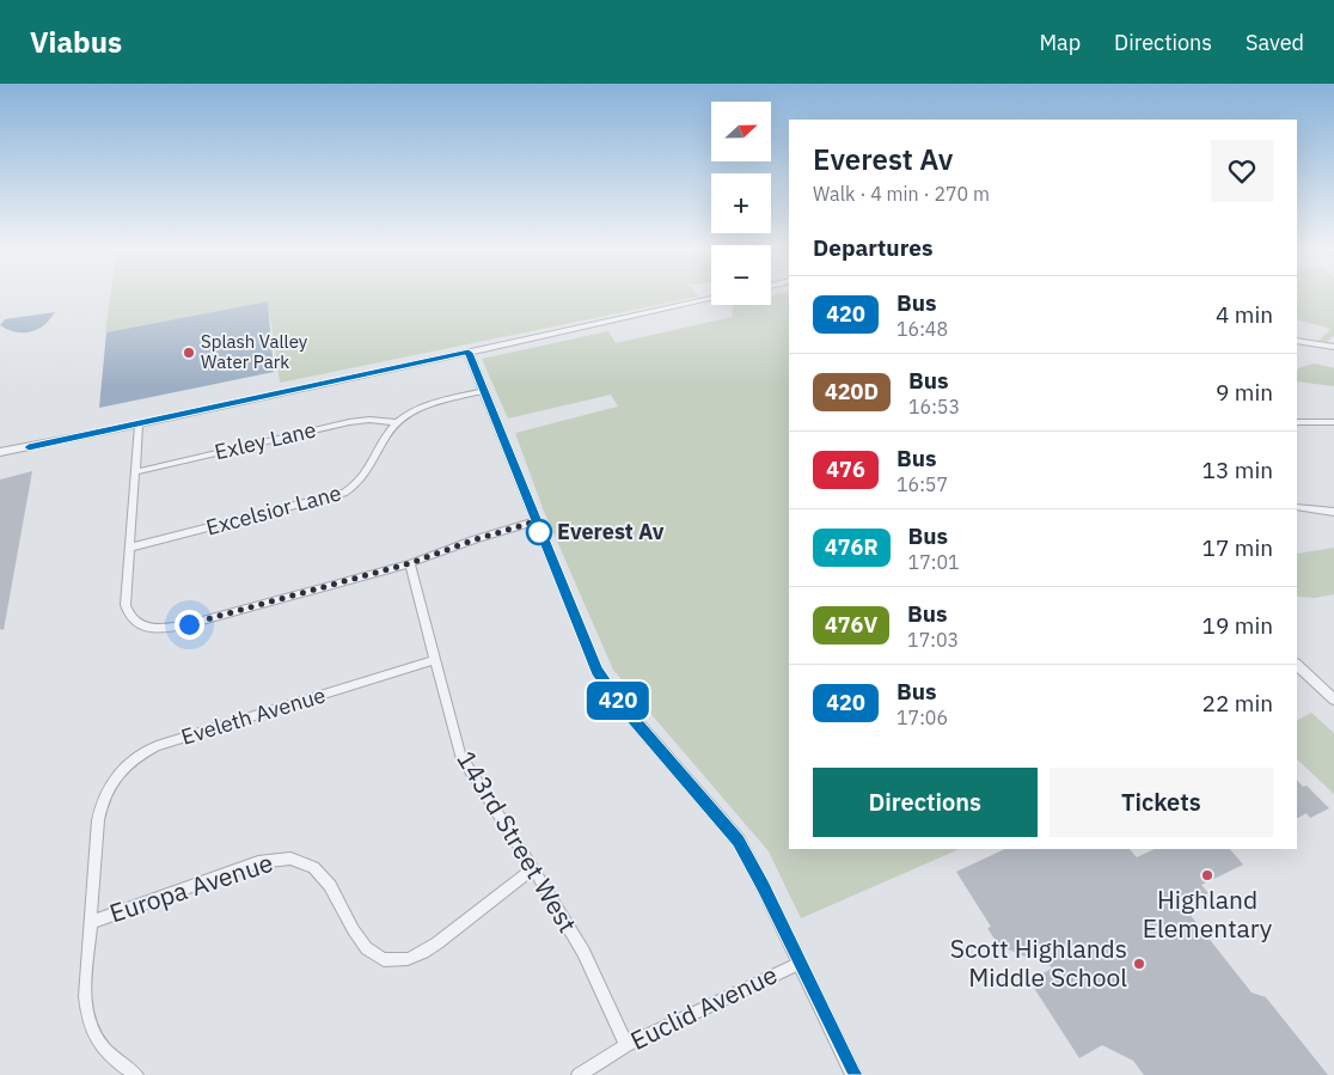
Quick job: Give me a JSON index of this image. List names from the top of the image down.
{
  "streets": {
    "street": [
      "Exley Lane",
      "Excelsior Lane",
      "Eveleth Avenue",
      "143rd Street West",
      "Europa Avenue",
      "Euclid Avenue"
    ]
  },
  "crossings": [
    ["Exley Lane", "Excelsior Lane"],
    ["Eveleth Avenue", "143rd Street West"],
    ["Eveleth Avenue", "Europa Avenue"],
    ["143rd Street West", "Europa Avenue"],
    ["143rd Street West", "Euclid Avenue"]
  ],
  "places": [
    "Splash Valley Water Park",
    "Everest Av",
    "Highland Elementary",
    "Scott Highlands Middle School"
  ],
  "lines": ["bus line 420"],
  "north": "right",
  "page": {
    "header": "Viabus",
    "nav": ["Map", "Directions", "Saved"],
    "on_map": "420",
    "map_buttons": ["+", "−"],
    "heading": [
      ["Everest Av", "Walk · 4 min · 270 m"],
      "Departures"
    ],
    "list": [
      {
        "mark": "420",
        "name": "Bus",
        "note": "16:48",
        "value": "4 min"
      },
      {
        "mark": "420D",
        "name": "Bus",
        "note": "16:53",
        "value": "9 min"
      },
      {
        "mark": "476",
        "name": "Bus",
        "note": "16:57",
        "value": "13 min"
      },
      {
        "mark": "476R",
        "name": "Bus",
        "note": "17:01",
        "value": "17 min"
      },
      {
        "mark": "476V",
        "name": "Bus",
        "note": "17:03",
        "value": "19 min"
      },
      {
        "mark": "420",
        "name": "Bus",
        "note": "17:06",
        "value": "22 min"
      }
    ],
    "buttons": ["Directions", "Tickets"]
  }
}
